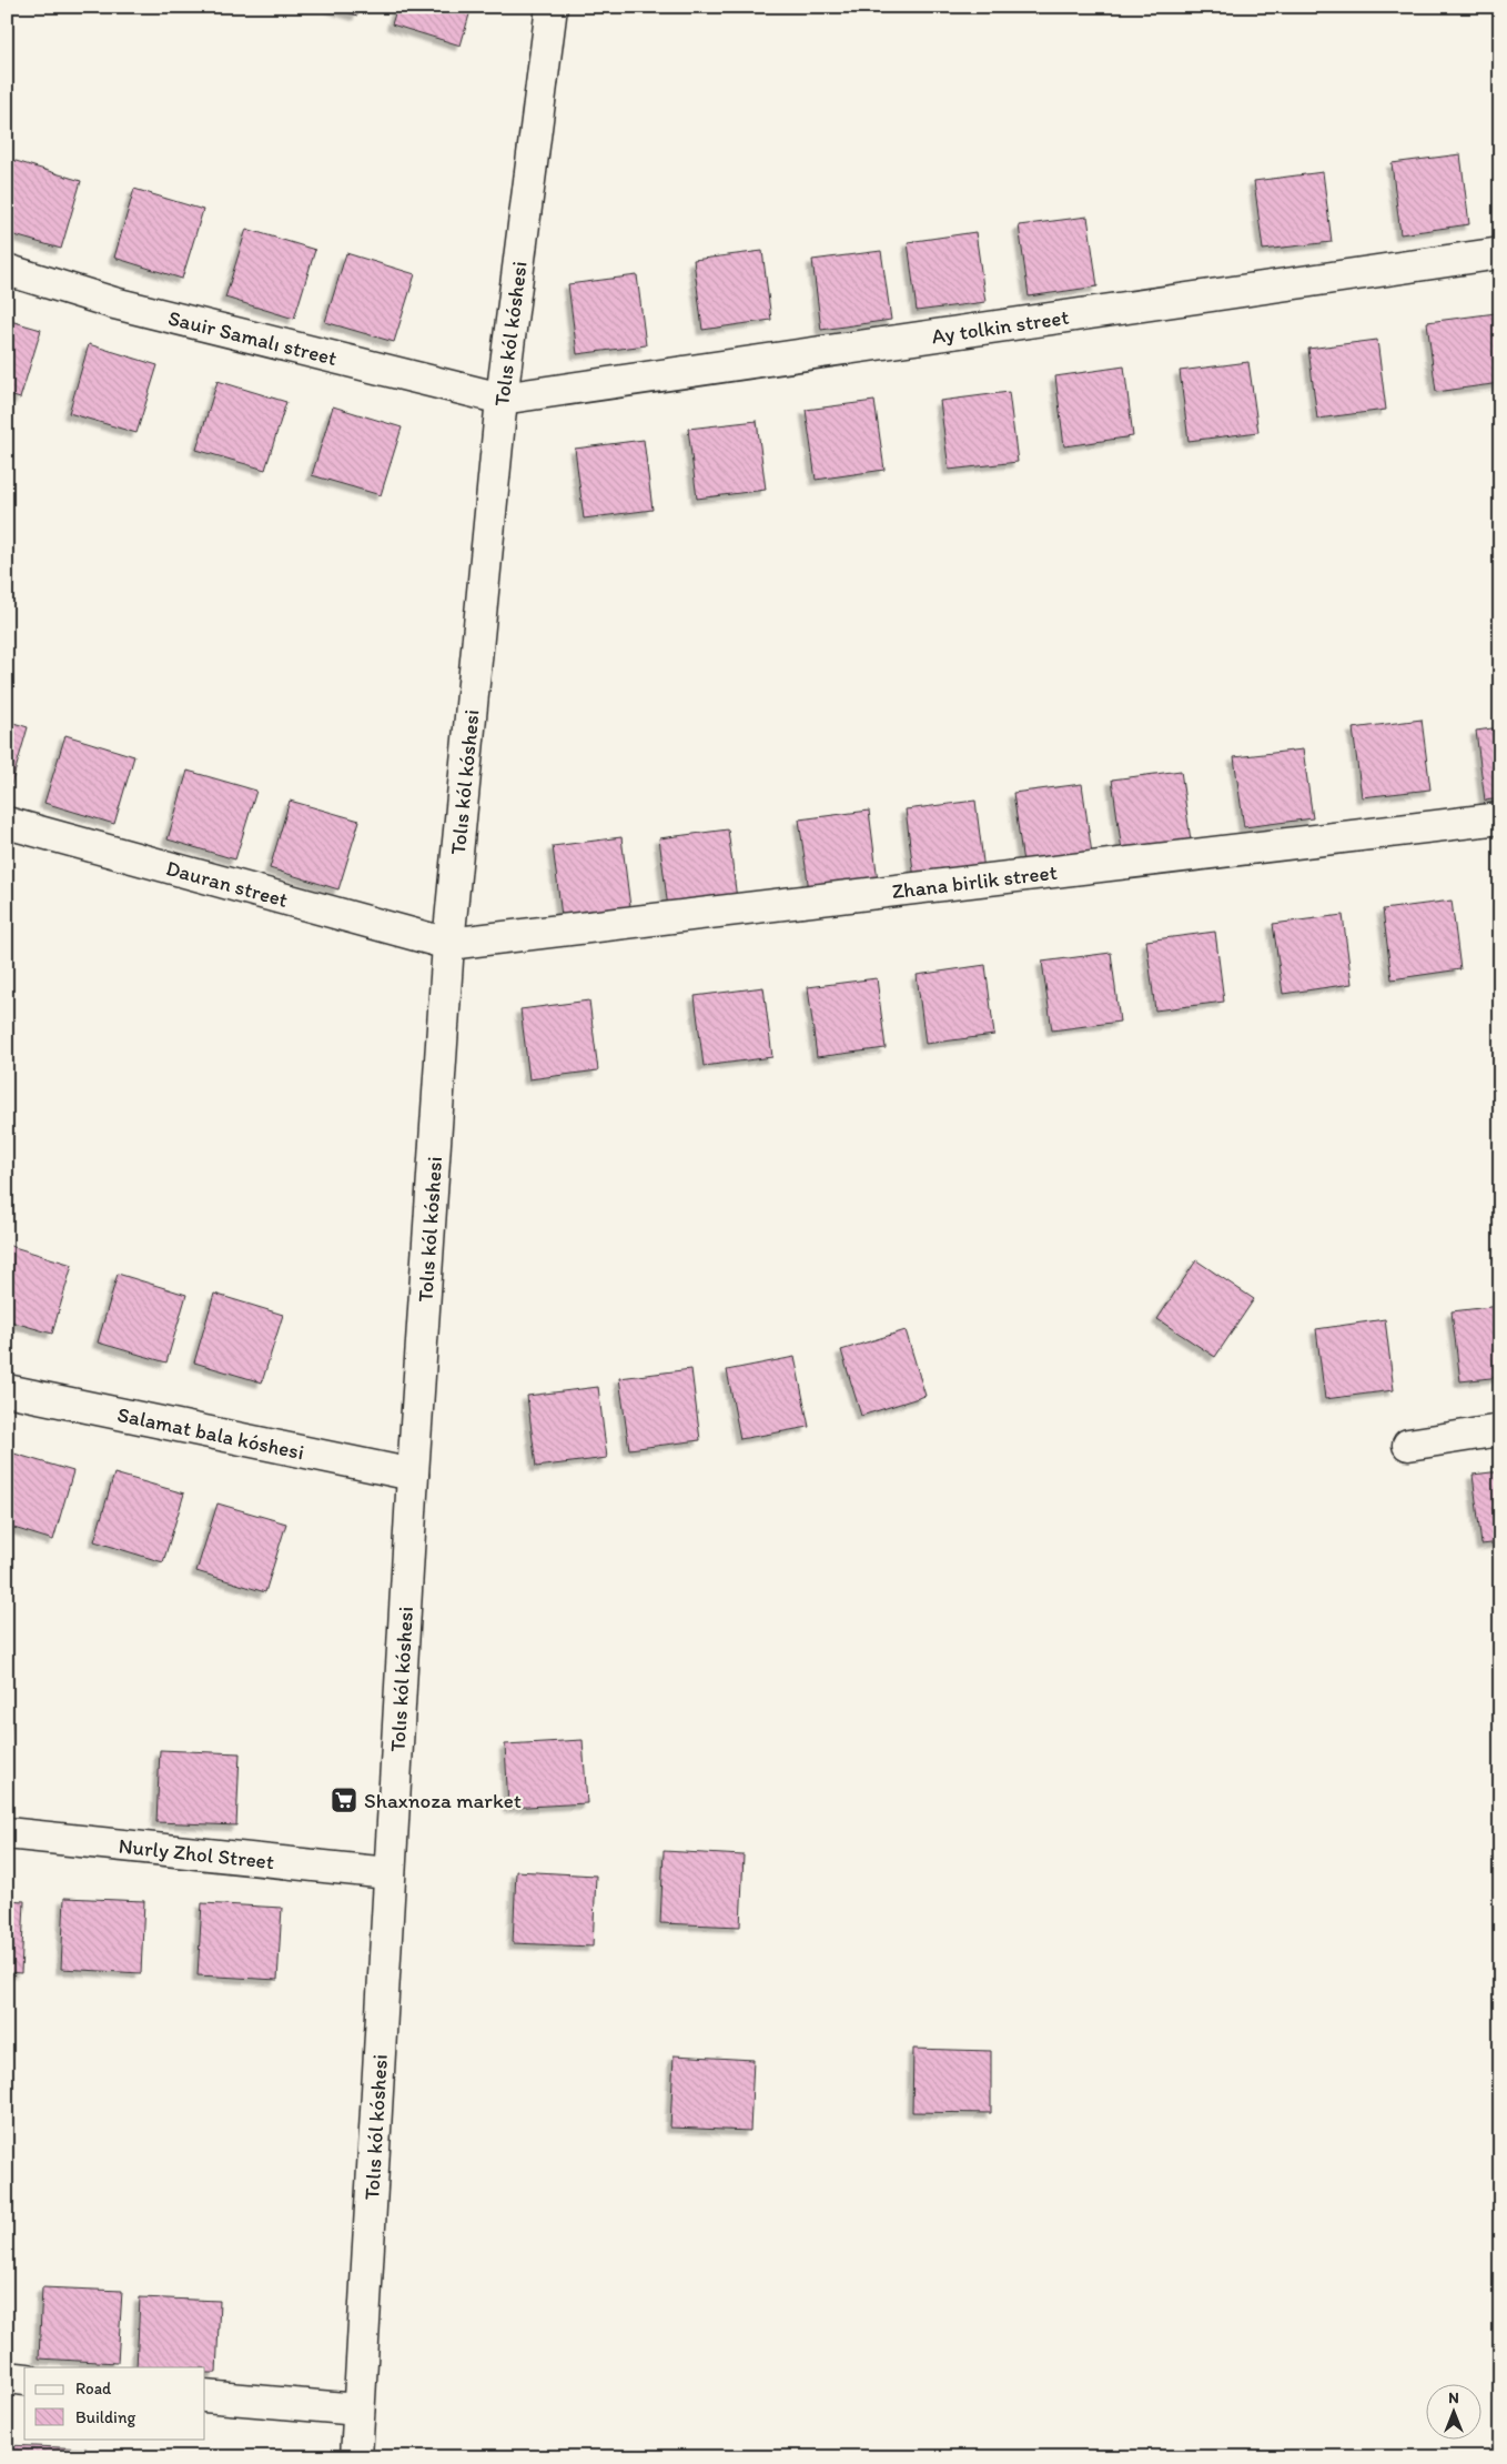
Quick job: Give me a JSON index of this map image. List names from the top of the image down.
{
  "streets": {
    "street": [
      "Ay tolkin street",
      "Tolıs kól kóshesi",
      "Sauir Samalı street",
      "Zhana birlik street",
      "Dauran street",
      "Salamat bala kóshesi",
      "Nurly Zhol Street"
    ]
  },
  "crossings": [
    ["Ay tolkin street", "Tolıs kól kóshesi"],
    ["Ay tolkin street", "Sauir Samalı street"],
    ["Tolıs kól kóshesi", "Sauir Samalı street"],
    ["Tolıs kól kóshesi", "Zhana birlik street"],
    ["Tolıs kól kóshesi", "Dauran street"],
    ["Tolıs kól kóshesi", "Salamat bala kóshesi"],
    ["Tolıs kól kóshesi", "Nurly Zhol Street"],
    ["Zhana birlik street", "Dauran street"]
  ],
  "places": {
    "supermarket": ["Shaxnoza market"]
  },
  "legend": ["Road", "Building"],
  "north": "top"
}
